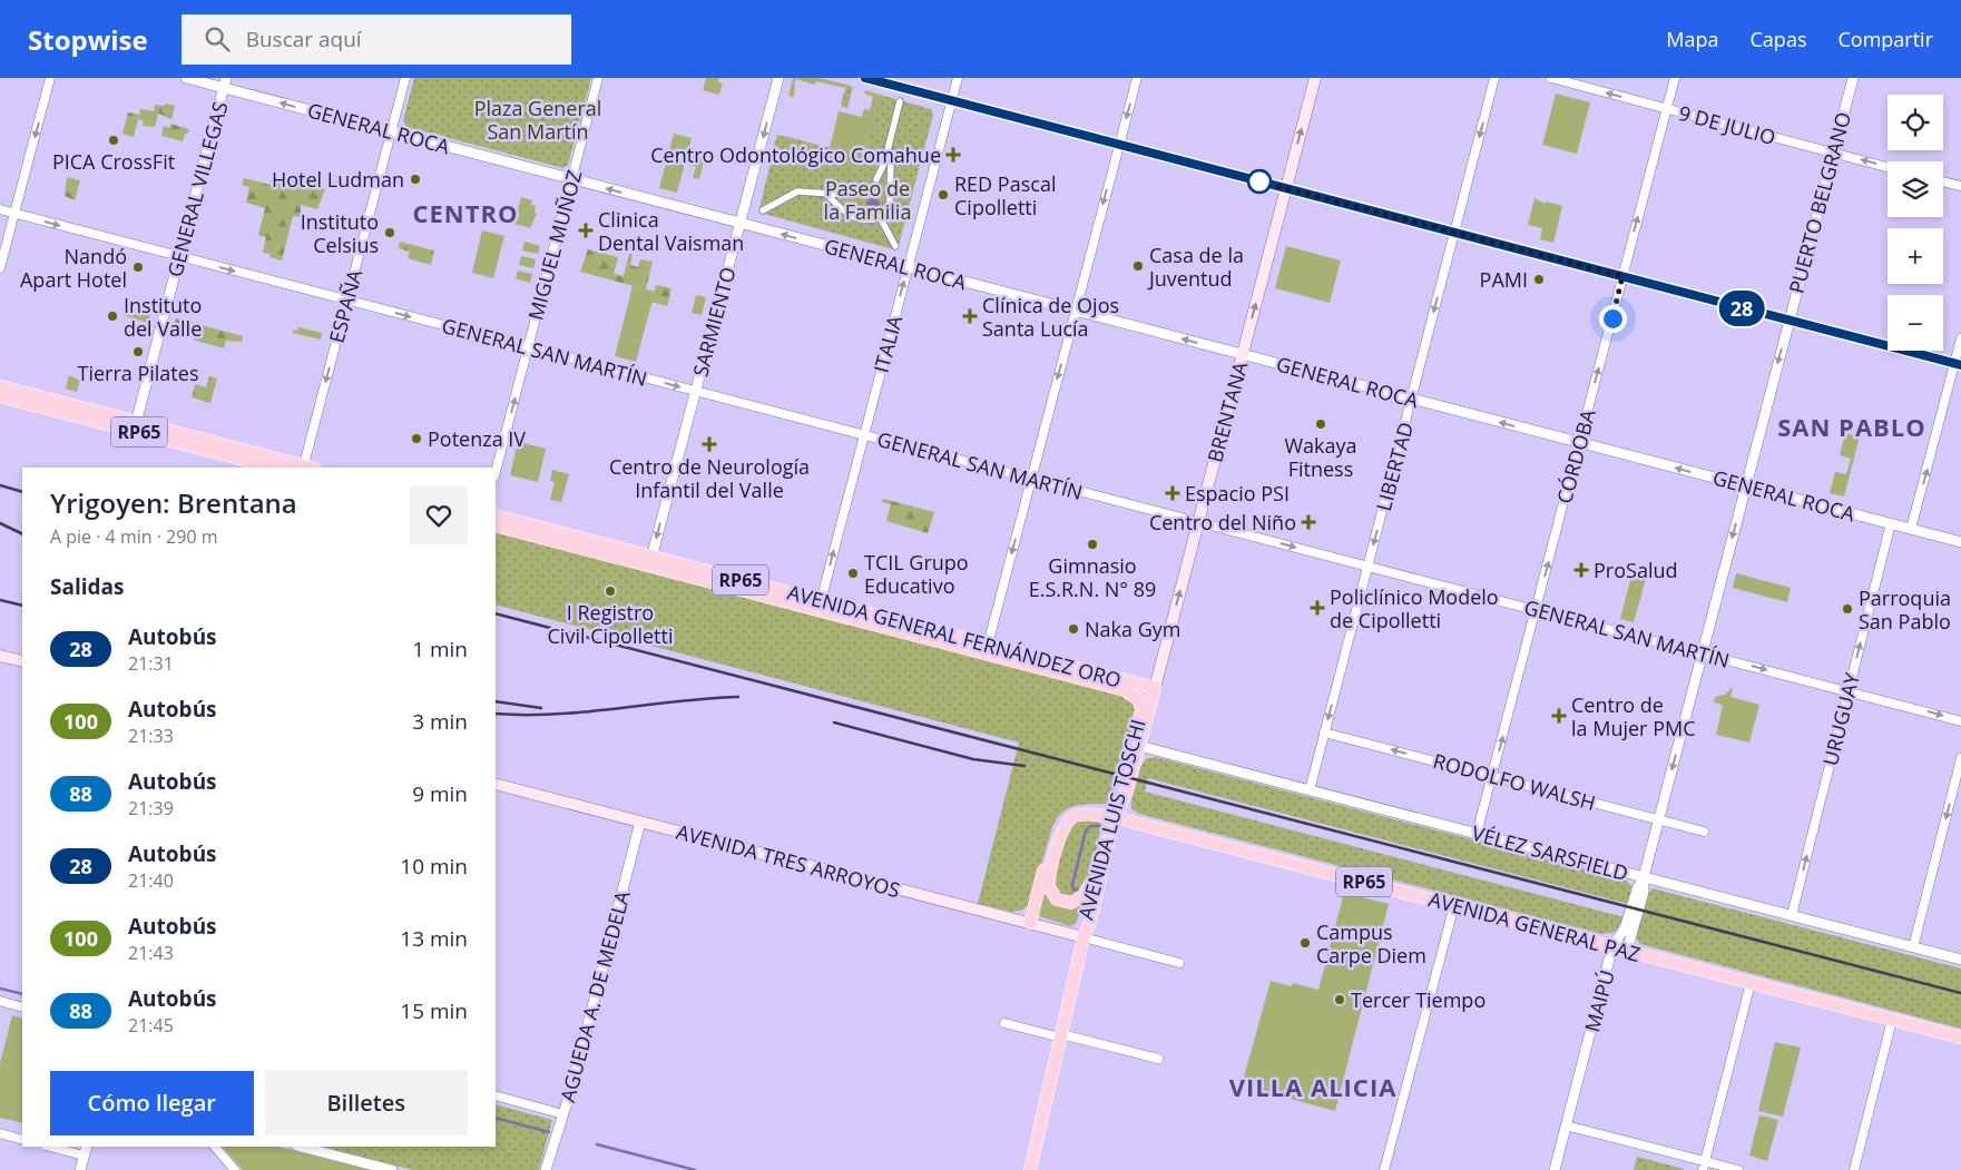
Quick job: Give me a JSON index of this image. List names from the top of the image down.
{
  "streets": {
    "main road": [
      "BRENTANA",
      "RP65",
      "AVENIDA GENERAL FERNÁNDEZ ORO",
      "AVENIDA LUIS TOSCHI",
      "AVENIDA TRES ARROYOS",
      "AVENIDA GENERAL PAZ"
    ],
    "street": [
      "9 DE JULIO",
      "GENERAL ROCA",
      "GENERAL VILLEGAS",
      "PUERTO BELGRANO",
      "MIGUEL MUÑOZ",
      "ESPAÑA",
      "SARMIENTO",
      "ITALIA",
      "GENERAL SAN MARTÍN",
      "CÓRDOBA",
      "LIBERTAD",
      "URUGUAY",
      "RODOLFO WALSH",
      "VÉLEZ SARSFIELD",
      "AGUEDA A. DE MEDELA",
      "MAIPÚ"
    ]
  },
  "crossings": [
    ["9 DE JULIO", "PUERTO BELGRANO"],
    ["9 DE JULIO", "CÓRDOBA"],
    ["GENERAL ROCA", "GENERAL VILLEGAS"],
    ["GENERAL ROCA", "PUERTO BELGRANO"],
    ["GENERAL ROCA", "MIGUEL MUÑOZ"],
    ["GENERAL ROCA", "ESPAÑA"],
    ["GENERAL ROCA", "SARMIENTO"],
    ["GENERAL ROCA", "ITALIA"],
    ["GENERAL ROCA", "BRENTANA"],
    ["GENERAL ROCA", "CÓRDOBA"],
    ["GENERAL ROCA", "LIBERTAD"],
    ["GENERAL ROCA", "URUGUAY"],
    ["GENERAL VILLEGAS", "GENERAL SAN MARTÍN"],
    ["GENERAL VILLEGAS", "RP65"],
    ["PUERTO BELGRANO", "GENERAL SAN MARTÍN"],
    ["PUERTO BELGRANO", "RODOLFO WALSH"],
    ["PUERTO BELGRANO", "VÉLEZ SARSFIELD"],
    ["PUERTO BELGRANO", "MAIPÚ"],
    ["MIGUEL MUÑOZ", "GENERAL SAN MARTÍN"],
    ["ESPAÑA", "GENERAL SAN MARTÍN"],
    ["ESPAÑA", "RP65"],
    ["SARMIENTO", "GENERAL SAN MARTÍN"],
    ["SARMIENTO", "AVENIDA GENERAL FERNÁNDEZ ORO"],
    ["ITALIA", "GENERAL SAN MARTÍN"],
    ["ITALIA", "AVENIDA GENERAL FERNÁNDEZ ORO"],
    ["GENERAL SAN MARTÍN", "BRENTANA"],
    ["GENERAL SAN MARTÍN", "CÓRDOBA"],
    ["GENERAL SAN MARTÍN", "LIBERTAD"],
    ["GENERAL SAN MARTÍN", "URUGUAY"],
    ["BRENTANA", "AVENIDA GENERAL FERNÁNDEZ ORO"],
    ["BRENTANA", "AVENIDA LUIS TOSCHI"],
    ["BRENTANA", "VÉLEZ SARSFIELD"],
    ["RP65", "AVENIDA LUIS TOSCHI"],
    ["RP65", "AVENIDA GENERAL PAZ"],
    ["CÓRDOBA", "RODOLFO WALSH"],
    ["CÓRDOBA", "VÉLEZ SARSFIELD"],
    ["LIBERTAD", "RODOLFO WALSH"],
    ["LIBERTAD", "VÉLEZ SARSFIELD"],
    ["AVENIDA GENERAL FERNÁNDEZ ORO", "AVENIDA LUIS TOSCHI"],
    ["URUGUAY", "VÉLEZ SARSFIELD"],
    ["AVENIDA LUIS TOSCHI", "VÉLEZ SARSFIELD"],
    ["AVENIDA LUIS TOSCHI", "AVENIDA TRES ARROYOS"],
    ["AVENIDA LUIS TOSCHI", "AVENIDA GENERAL PAZ"],
    ["VÉLEZ SARSFIELD", "MAIPÚ"],
    ["AVENIDA TRES ARROYOS", "AGUEDA A. DE MEDELA"],
    ["AVENIDA GENERAL PAZ", "MAIPÚ"]
  ],
  "one_way": [
    "9 DE JULIO",
    "GENERAL ROCA",
    "PUERTO BELGRANO",
    "ESPAÑA",
    "SARMIENTO",
    "ITALIA",
    "GENERAL SAN MARTÍN",
    "BRENTANA",
    "CÓRDOBA",
    "LIBERTAD",
    "URUGUAY",
    "RODOLFO WALSH"
  ],
  "districts": ["CENTRO", "SAN PABLO", "VILLA ALICIA"],
  "parks": ["Plaza General San Martín", "Paseo de la Familia"],
  "places": {
    "other": [
      "PICA CrossFit",
      "Hotel Ludman",
      "RED Pascal Cipolletti",
      "Instituto Celsius",
      "Casa de la Juventud",
      "Nandó Apart Hotel",
      "PAMI",
      "Instituto del Valle",
      "Tierra Pilates",
      "Wakaya Fitness",
      "Potenza IV",
      "Gimnasio E.S.R.N. N° 89",
      "TCIL Grupo Educativo",
      "I Registro Civil Cipolletti",
      "Parroquia San Pablo",
      "Naka Gym",
      "Campus Carpe Diem",
      "Tercer Tiempo"
    ],
    "health": [
      "Centro Odontológico Comahue",
      "Clinica Dental Vaisman",
      "Clínica de Ojos Santa Lucía",
      "Centro de Neurología Infantil del Valle",
      "Espacio PSI",
      "Centro del Niño",
      "ProSalud",
      "Policlínico Modelo de Cipolletti",
      "Centro de la Mujer PMC"
    ]
  },
  "lines": ["bus line 28"],
  "page": {
    "header": "Stopwise",
    "search": "Buscar aquí",
    "nav": ["Mapa", "Capas", "Compartir"],
    "on_map": "28",
    "map_buttons": ["+", "−"],
    "heading": [
      ["Yrigoyen: Brentana", "A pie · 4 min · 290 m"],
      "Salidas"
    ],
    "list": [
      {
        "mark": "28",
        "name": "Autobús",
        "note": "21:31",
        "value": "1 min"
      },
      {
        "mark": "100",
        "name": "Autobús",
        "note": "21:33",
        "value": "3 min"
      },
      {
        "mark": "88",
        "name": "Autobús",
        "note": "21:39",
        "value": "9 min"
      },
      {
        "mark": "28",
        "name": "Autobús",
        "note": "21:40",
        "value": "10 min"
      },
      {
        "mark": "100",
        "name": "Autobús",
        "note": "21:43",
        "value": "13 min"
      },
      {
        "mark": "88",
        "name": "Autobús",
        "note": "21:45",
        "value": "15 min"
      }
    ],
    "buttons": ["Cómo llegar", "Billetes"]
  }
}
